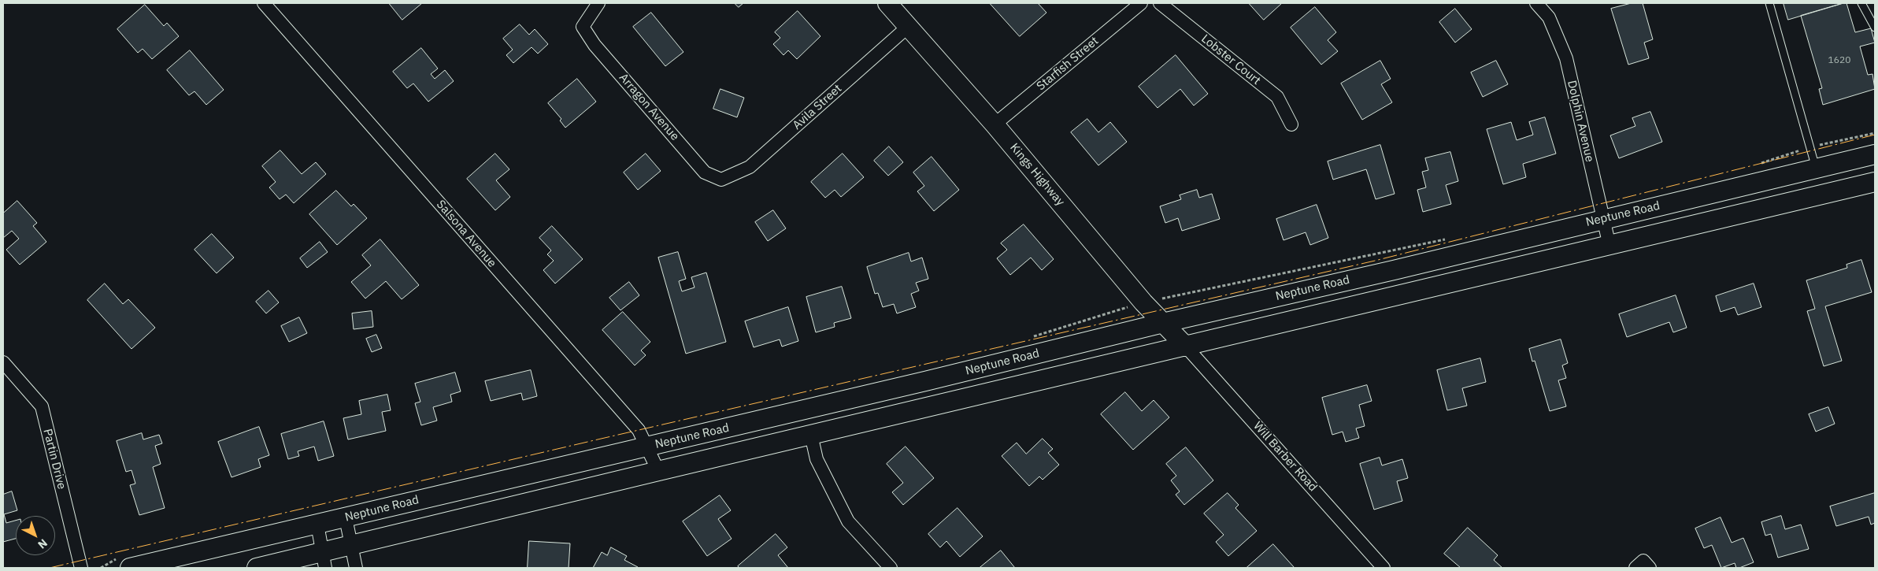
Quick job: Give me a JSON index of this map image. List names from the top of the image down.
{
  "streets": {
    "main road": ["Kings Highway", "Neptune Road"],
    "street": [
      "Lobster Court",
      "Starfish Street",
      "Arragon Avenue",
      "Avila Street",
      "Dolphin Avenue",
      "Salsona Avenue",
      "Will Barber Road",
      "Partin Drive"
    ]
  },
  "crossings": [
    ["Starfish Street", "Kings Highway"],
    ["Arragon Avenue", "Avila Street"],
    ["Avila Street", "Kings Highway"],
    ["Dolphin Avenue", "Neptune Road"],
    ["Kings Highway", "Neptune Road"],
    ["Kings Highway", "Will Barber Road"],
    ["Neptune Road", "Salsona Avenue"]
  ],
  "house_numbers": ["1620"],
  "north": "bottom right"
}
